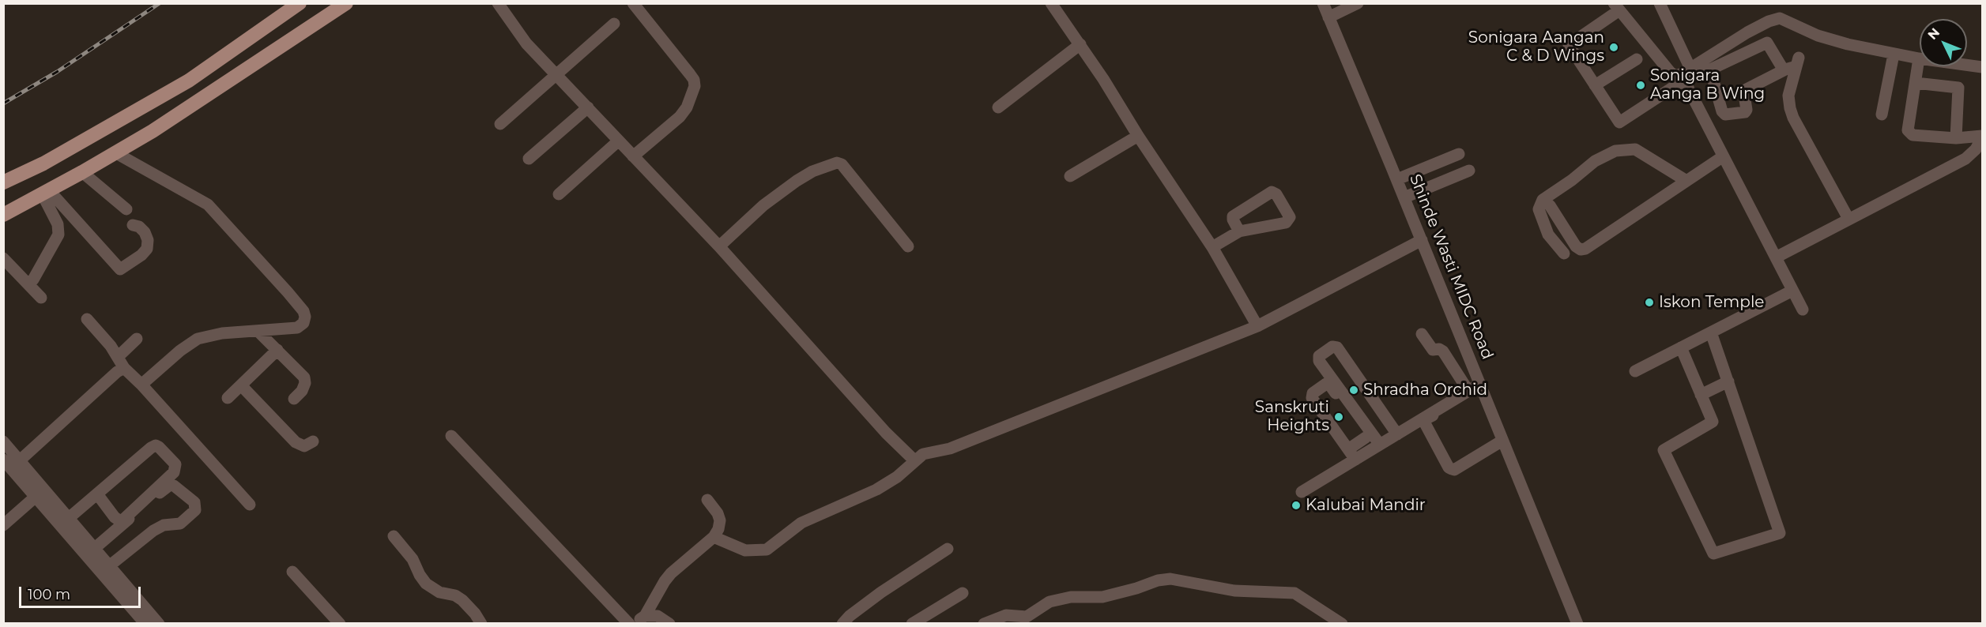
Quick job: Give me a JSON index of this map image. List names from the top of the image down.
{
  "streets": {
    "street": ["Shinde Wasti MIDC Road"]
  },
  "places": [
    "Sonigara Aangan C & D Wings",
    "Sonigara Aanga B Wing",
    "Iskon Temple",
    "Shradha Orchid",
    "Sanskruti Heights",
    "Kalubai Mandir"
  ],
  "scale_bar": "100 m",
  "north": "top left"
}
